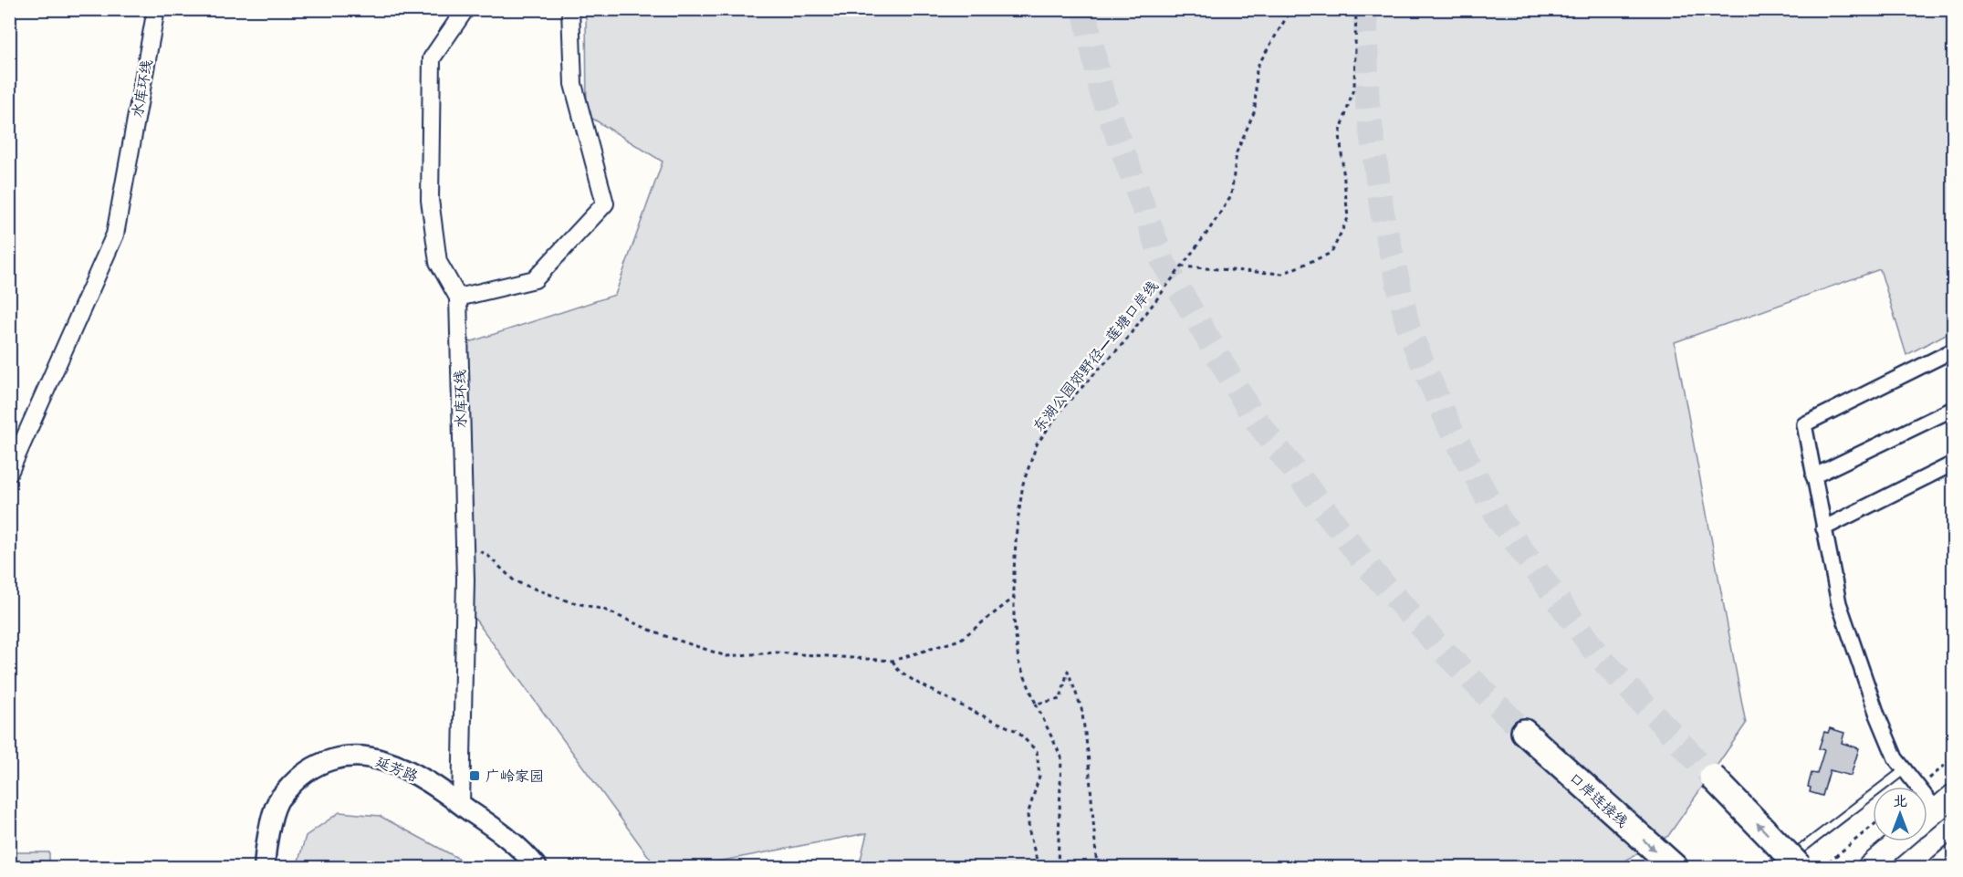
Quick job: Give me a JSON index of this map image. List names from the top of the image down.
{
  "streets": {
    "highway": ["口岸连接线"],
    "main road": ["延芳路"],
    "street": ["水库环线"],
    "path": ["东湖公园郊野径—莲塘口岸线"]
  },
  "crossings": [
    ["水库环线", "延芳路"]
  ],
  "one_way": ["口岸连接线"],
  "places": {
    "transit": ["广岭家园"]
  },
  "north": "top"
}
